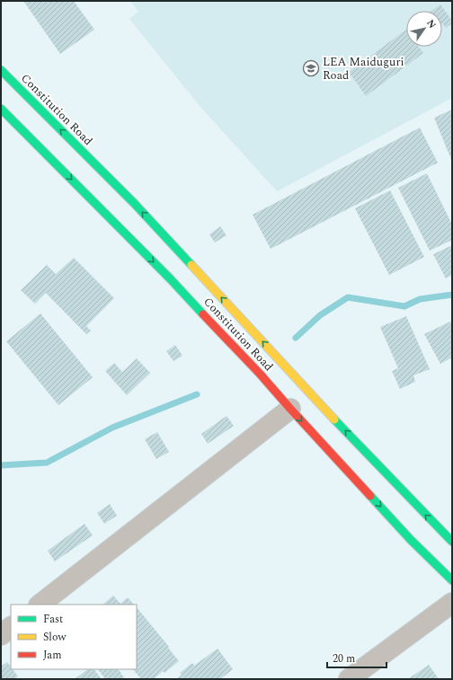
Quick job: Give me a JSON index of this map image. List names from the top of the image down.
{
  "streets": {
    "main road": ["Constitution Road"]
  },
  "places": {
    "school or university": ["LEA Maiduguri Road"]
  },
  "legend": ["Fast", "Slow", "Jam"],
  "scale_bar": "20 m",
  "north": "top right"
}
